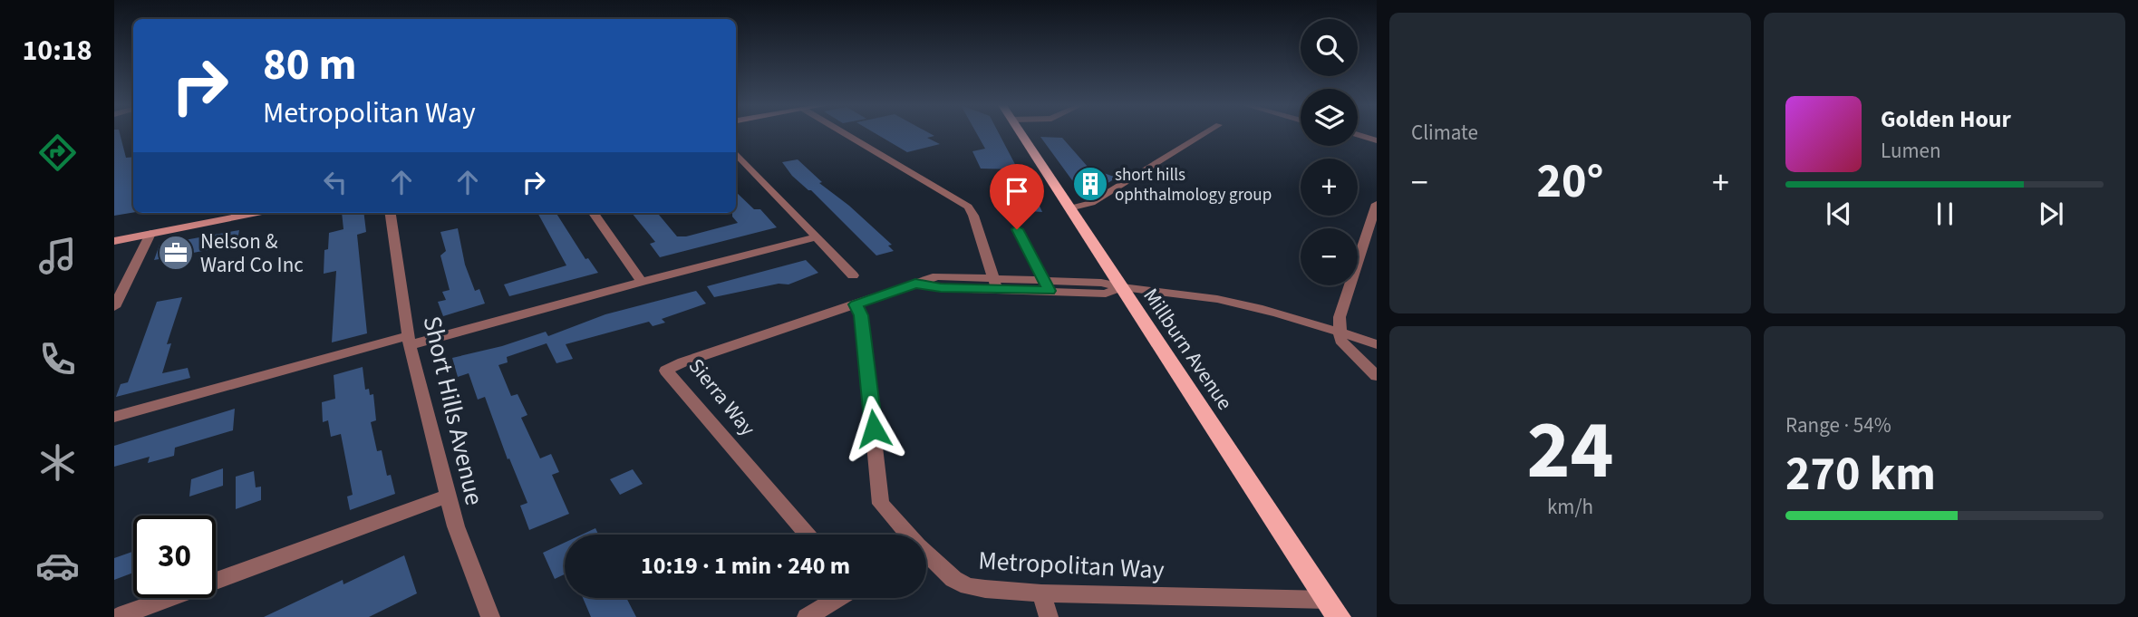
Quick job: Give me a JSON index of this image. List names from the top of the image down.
{
  "streets": {
    "main road": ["Millburn Avenue"],
    "street": ["Sierra Way", "Short Hills Avenue", "Metropolitan Way"]
  },
  "crossings": [
    ["Millburn Avenue", "Metropolitan Way"],
    ["Sierra Way", "Metropolitan Way"]
  ],
  "places": {
    "building": ["short hills ophthalmology group"],
    "office": ["Nelson & Ward Co Inc"]
  },
  "page": {
    "tabs": "10:18",
    "tile": [
      "Climate",
      ["24", "km/h"],
      ["Range · 54%", "270 km"]
    ],
    "map_buttons": ["+", "−"],
    "turn": ["80 m", "Metropolitan Way"],
    "song": ["Golden Hour", "Lumen"],
    "heat": ["−", "20°", "+"],
    "limit": "30",
    "trip": "10:19 · 1 min · 240 m"
  }
}
